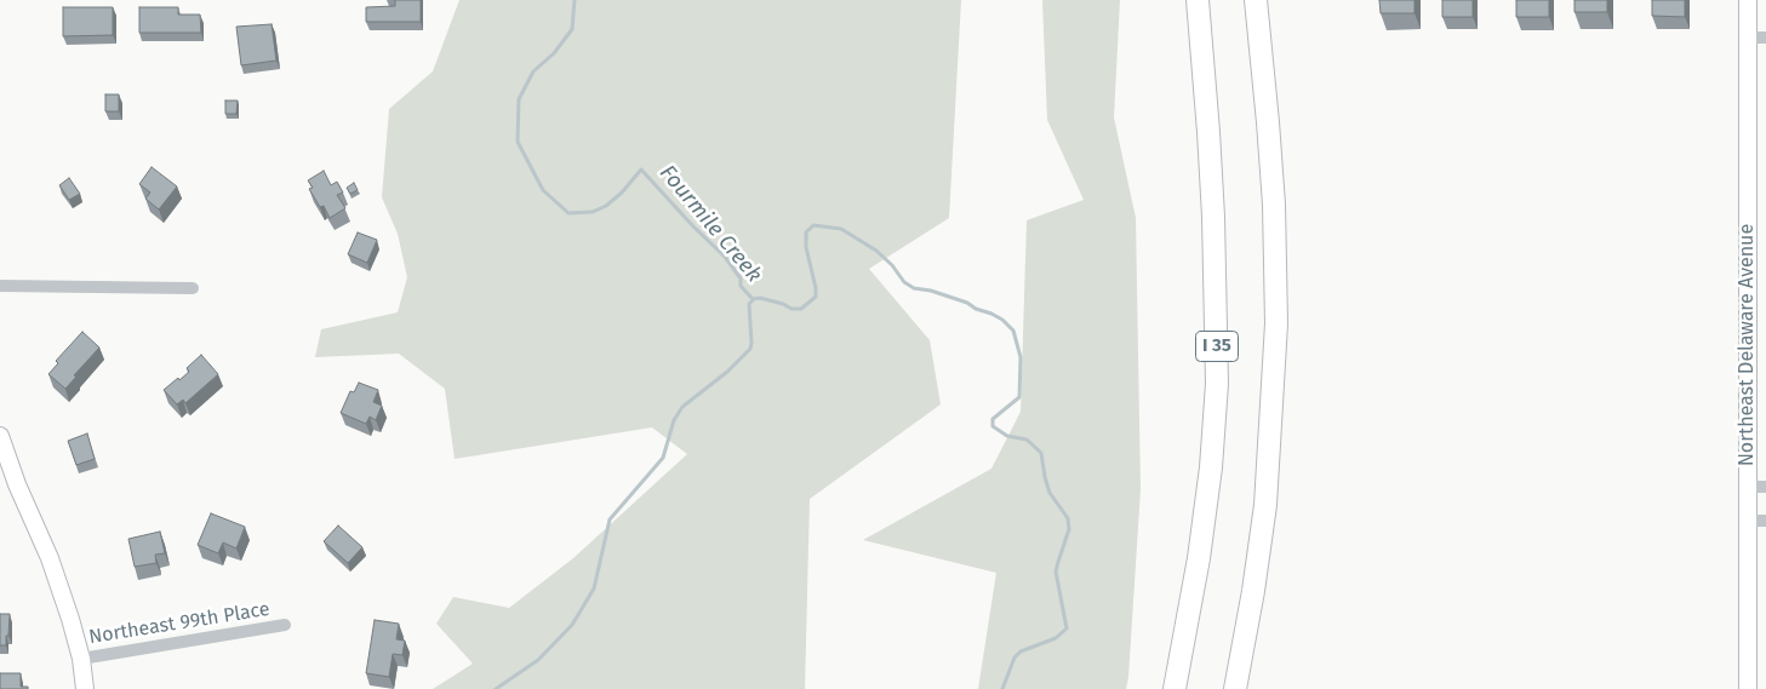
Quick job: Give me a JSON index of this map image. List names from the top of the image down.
{
  "streets": {
    "highway": ["I 35"],
    "main road": ["Northeast Delaware Avenue"],
    "street": ["Northeast 99th Place"]
  },
  "water": ["Fourmile Creek"]
}
